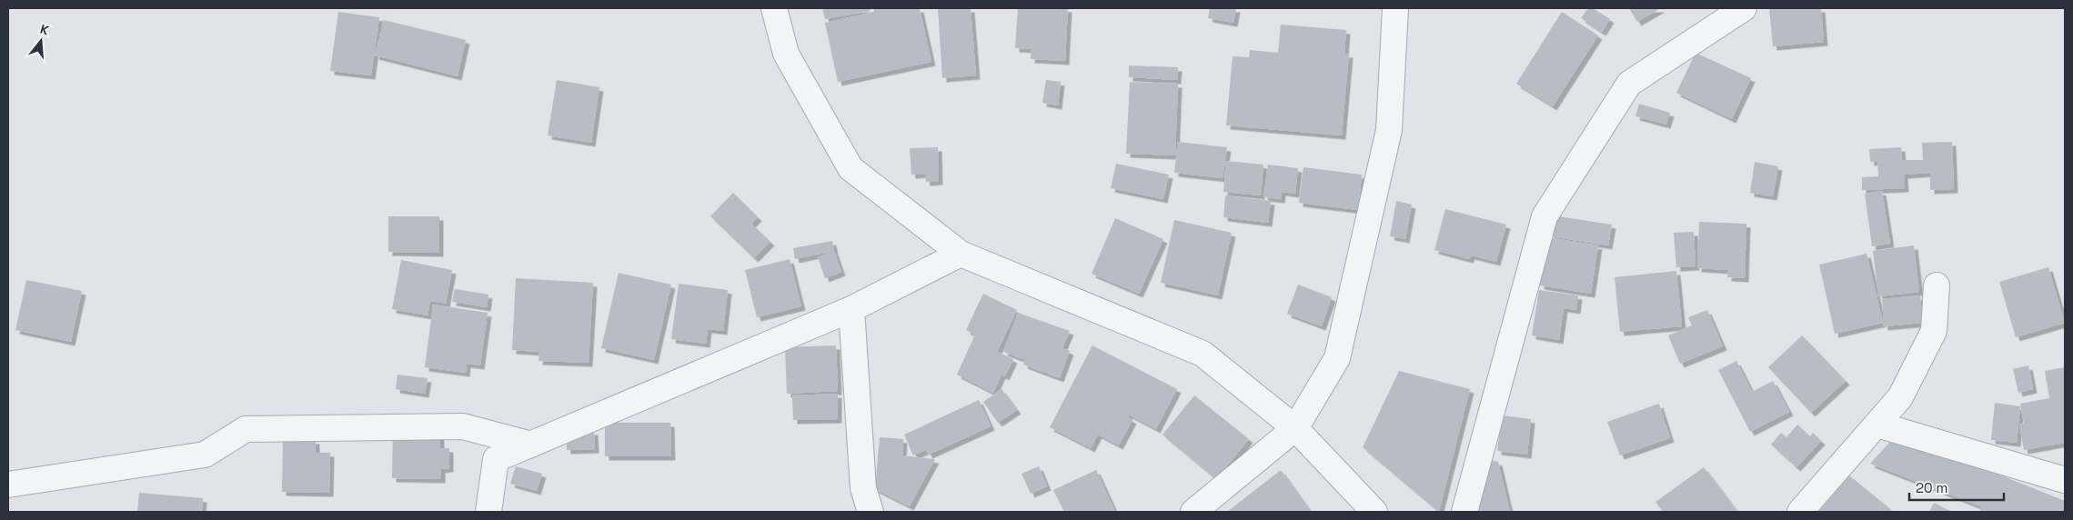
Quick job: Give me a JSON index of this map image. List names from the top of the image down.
{
  "scale_bar": "20 m",
  "north": "top"
}
